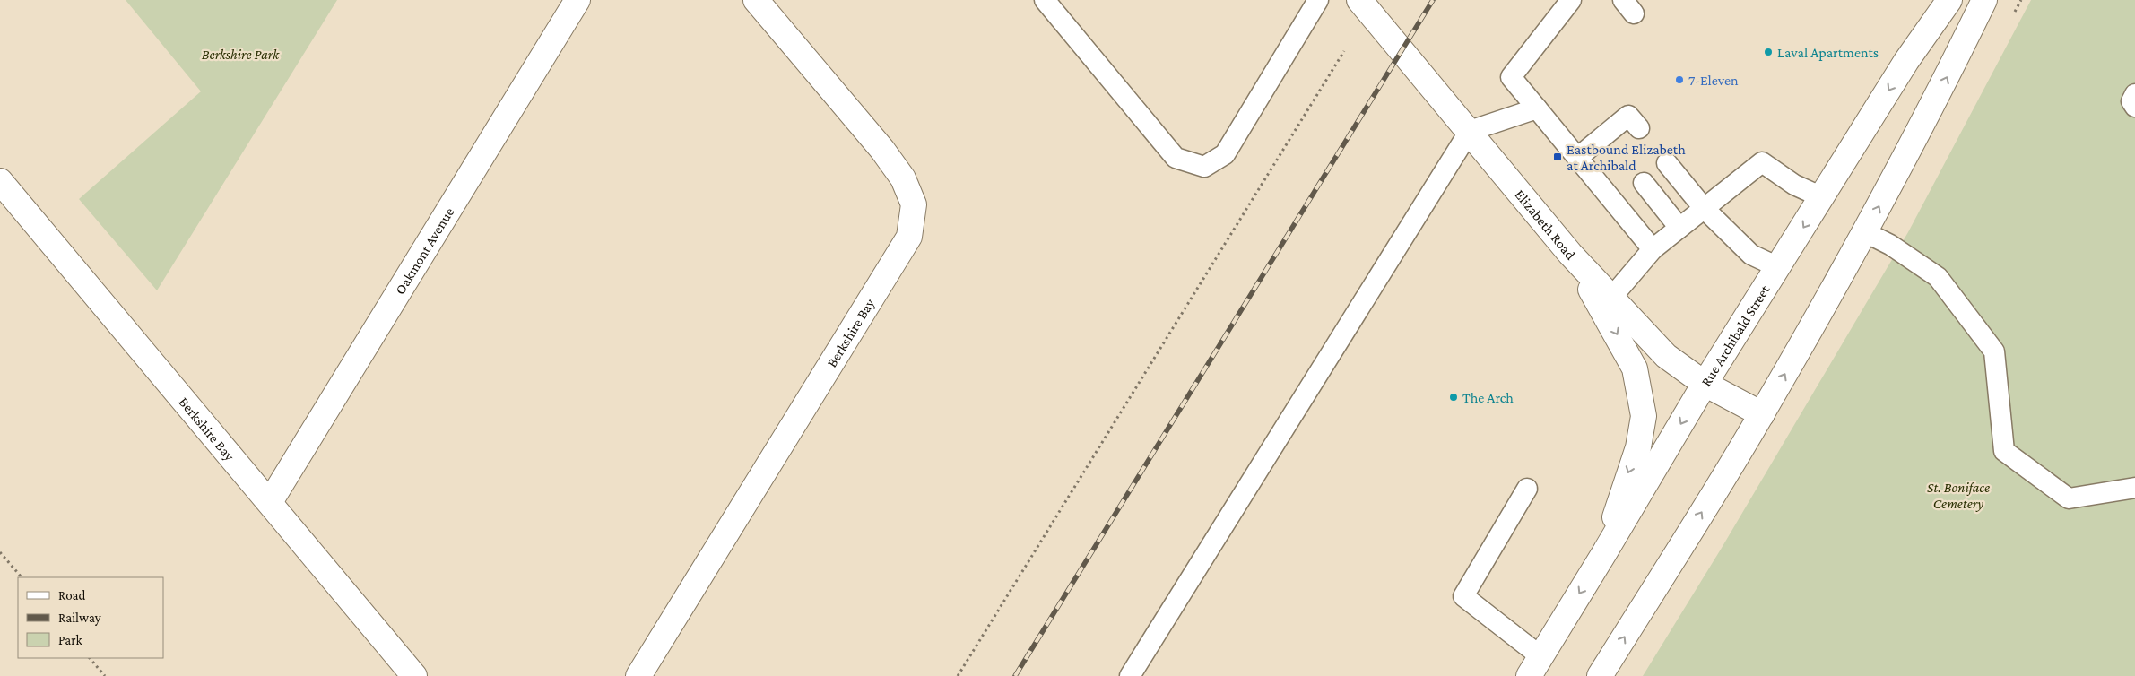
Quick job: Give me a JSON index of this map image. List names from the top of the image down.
{
  "streets": {
    "street": [
      "Elizabeth Road",
      "Oakmont Avenue",
      "Berkshire Bay",
      "Rue Archibald Street"
    ]
  },
  "crossings": [
    ["Elizabeth Road", "Rue Archibald Street"],
    ["Oakmont Avenue", "Berkshire Bay"]
  ],
  "parks": ["Berkshire Park", "St. Boniface Cemetery"],
  "places": {
    "other": ["Laval Apartments", "7-Eleven", "The Arch"],
    "transit": ["Eastbound Elizabeth at Archibald"]
  },
  "legend": ["Road", "Railway", "Park"]
}
